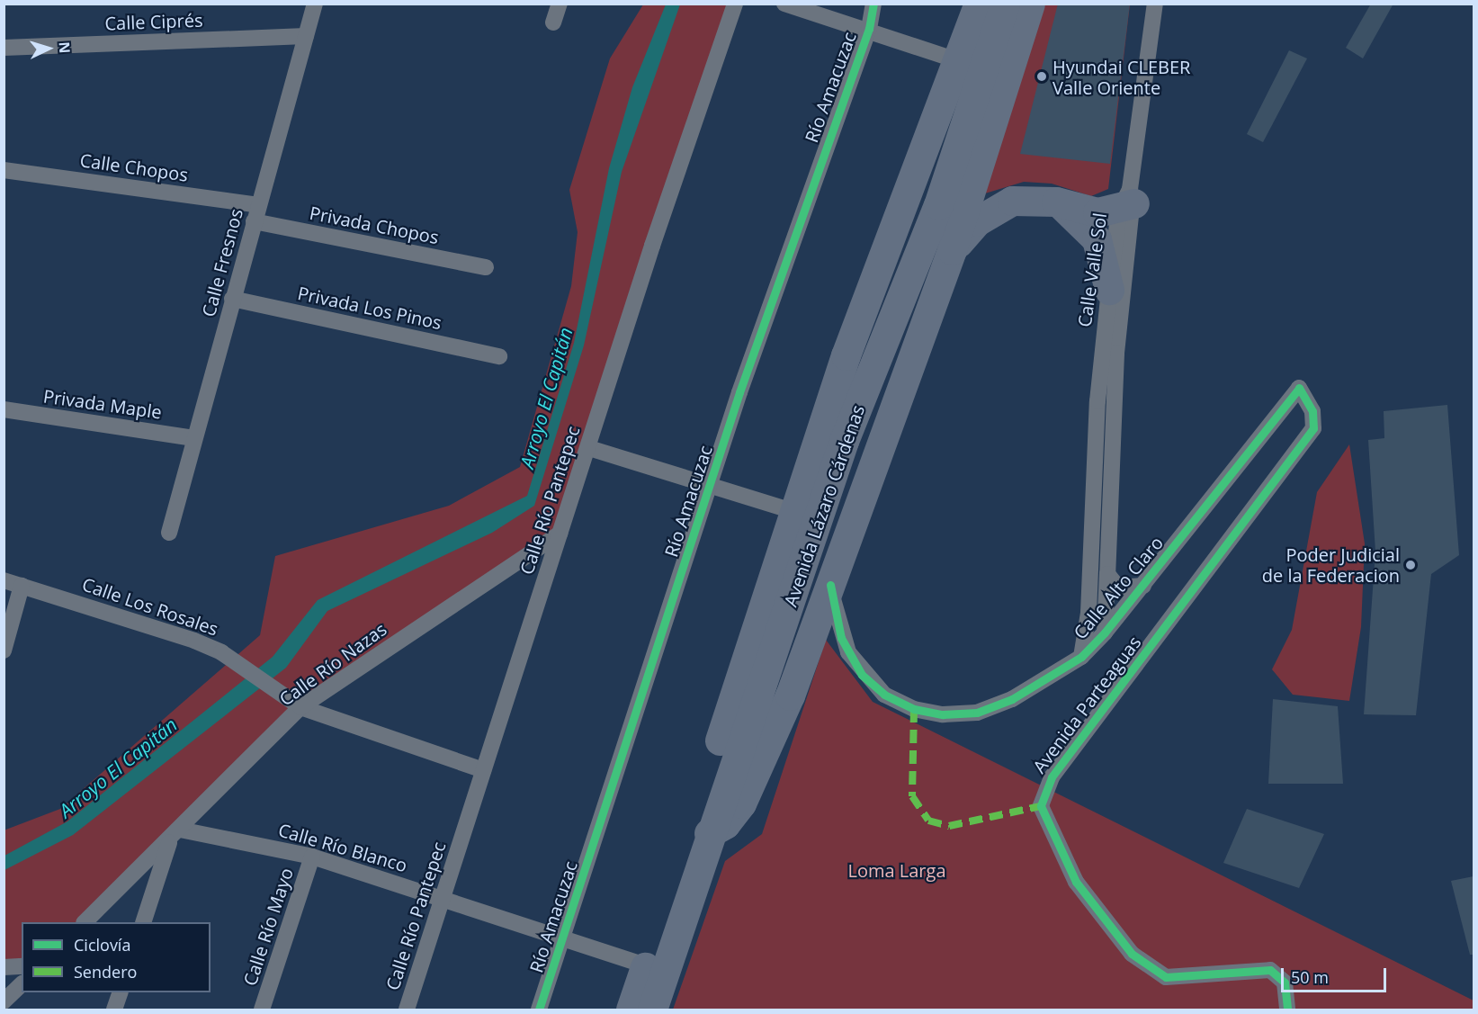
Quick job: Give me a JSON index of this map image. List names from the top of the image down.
{
  "streets": {
    "highway": ["Avenida Lázaro Cárdenas"],
    "street": [
      "Calle Ciprés",
      "Río Amacuzac",
      "Calle Chopos",
      "Privada Chopos",
      "Calle Fresnos",
      "Calle Valle Sol",
      "Privada Los Pinos",
      "Privada Maple",
      "Calle Río Pantepec",
      "Calle Alto Claro",
      "Calle Los Rosales",
      "Calle Río Nazas",
      "Avenida Parteaguas",
      "Calle Río Blanco",
      "Calle Río Mayo"
    ]
  },
  "crossings": [
    ["Calle Ciprés", "Calle Fresnos"],
    ["Río Amacuzac", "Calle Río Blanco"],
    ["Calle Chopos", "Privada Chopos"],
    ["Calle Chopos", "Calle Fresnos"],
    ["Privada Chopos", "Calle Fresnos"],
    ["Calle Fresnos", "Privada Los Pinos"],
    ["Calle Fresnos", "Privada Maple"],
    ["Calle Valle Sol", "Calle Alto Claro"],
    ["Calle Río Pantepec", "Calle Los Rosales"],
    ["Calle Río Pantepec", "Calle Río Nazas"],
    ["Calle Río Pantepec", "Calle Río Blanco"],
    ["Avenida Lázaro Cárdenas", "Calle Río Blanco"],
    ["Calle Alto Claro", "Avenida Parteaguas"],
    ["Calle Los Rosales", "Calle Río Nazas"],
    ["Calle Río Nazas", "Calle Río Blanco"],
    ["Calle Río Blanco", "Calle Río Mayo"]
  ],
  "water": ["Arroyo El Capitán"],
  "parks": ["Loma Larga"],
  "places": ["Hyundai CLEBER Valle Oriente", "Poder Judicial de la Federacion"],
  "legend": ["Ciclovía", "Sendero"],
  "scale_bar": "50 m",
  "north": "right"
}
